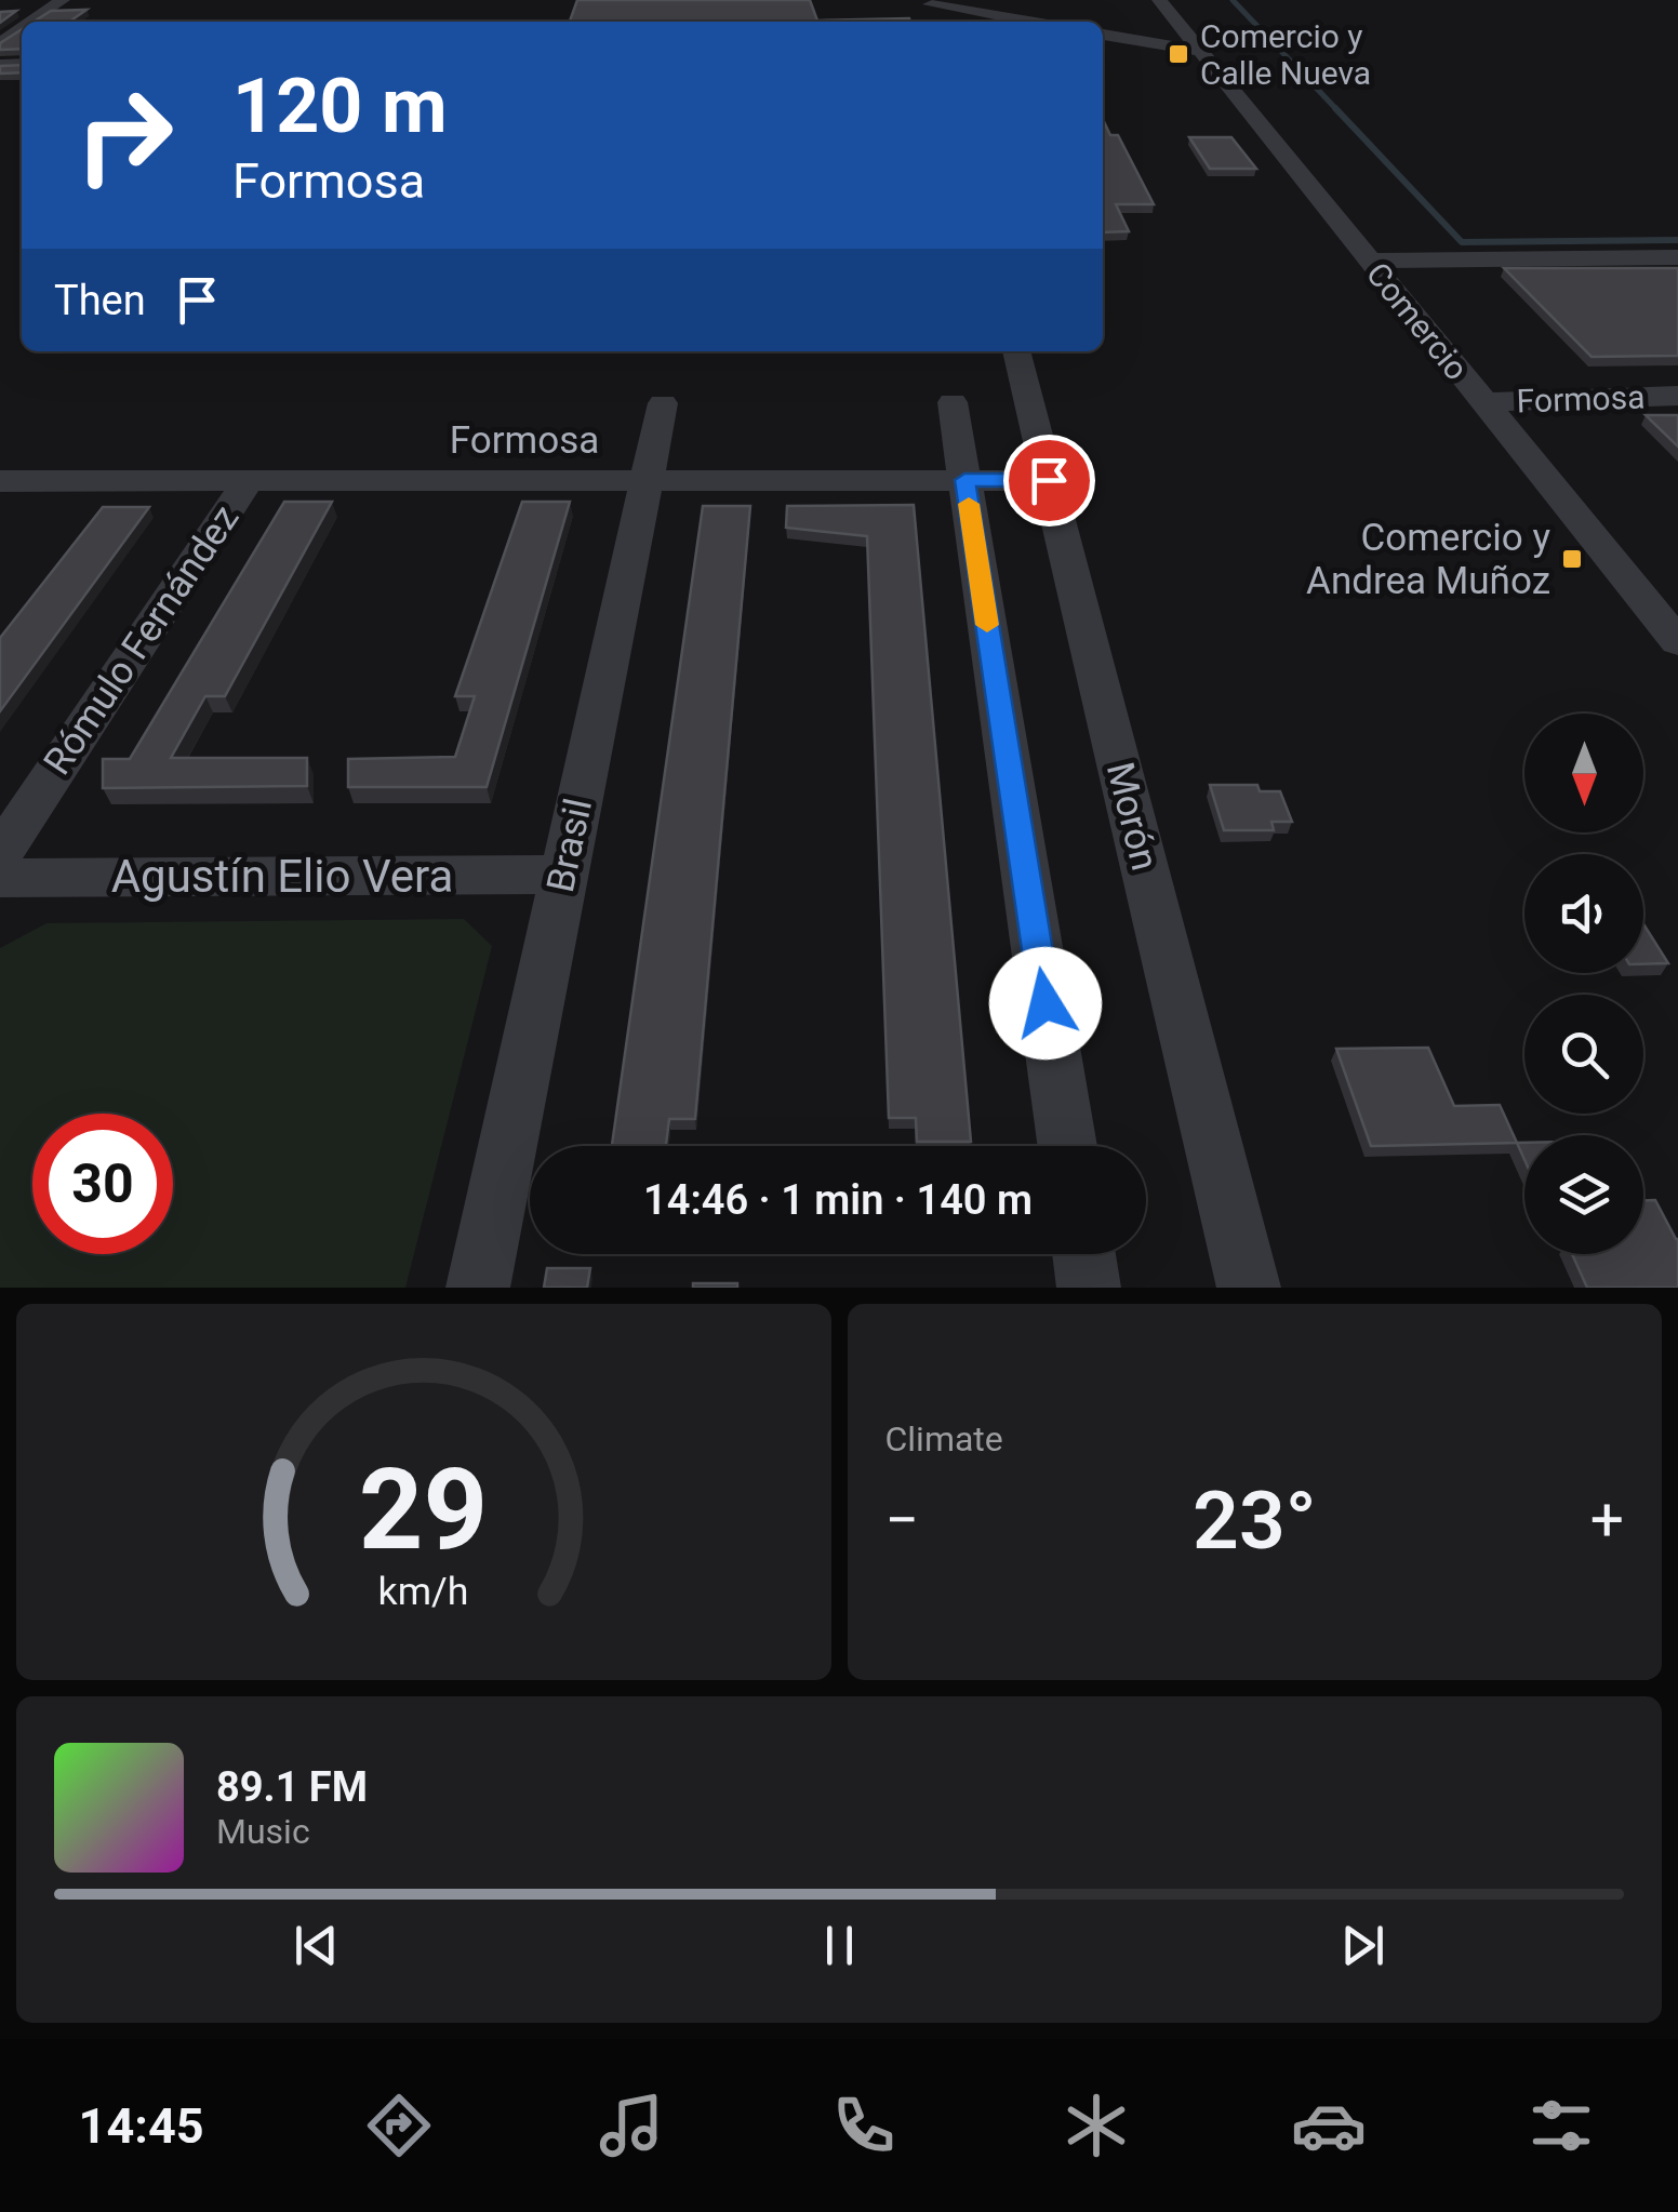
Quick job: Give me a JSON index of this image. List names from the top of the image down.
{
  "streets": {
    "street": [
      "Comercio",
      "Formosa",
      "Rómulo Fernández",
      "Morón",
      "Brasil",
      "Agustín Elio Vera"
    ]
  },
  "crossings": [
    ["Comercio", "Formosa"],
    ["Formosa", "Rómulo Fernández"],
    ["Formosa", "Morón"],
    ["Formosa", "Brasil"],
    ["Brasil", "Agustín Elio Vera"]
  ],
  "places": {
    "transit": ["Comercio y Calle Nueva", "Comercio y Andrea Muñoz"]
  },
  "north": "bottom",
  "page": {
    "turn": ["120 m", "Formosa"],
    "then": "Then",
    "limit": "30",
    "trip": "14:46 · 1 min · 140 m",
    "tile": "Climate",
    "heat": ["−", "23°", "+"],
    "song": ["89.1 FM", "Music"],
    "tabs": "14:45",
    "gauge": ["29", "km/h"]
  }
}
